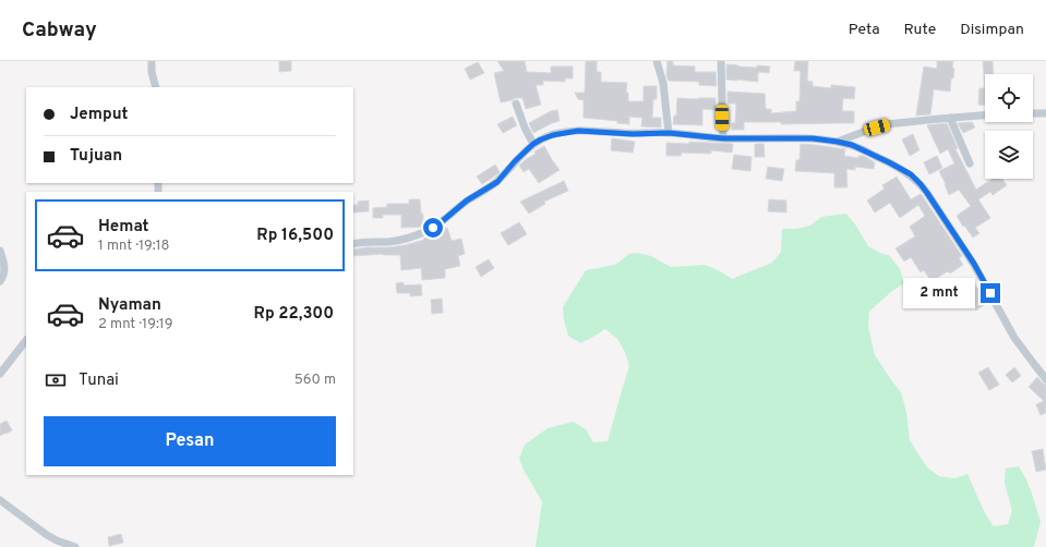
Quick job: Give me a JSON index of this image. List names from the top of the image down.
{
  "page": {
    "header": "Cabway",
    "nav": ["Peta", "Rute", "Disimpan"],
    "banner": ["Jemput", "Tujuan"],
    "list": [
      {
        "name": "Hemat",
        "note": "1 mnt · 19:18",
        "value": "Rp 16,500"
      },
      {
        "name": "Nyaman",
        "note": "2 mnt · 19:19",
        "value": "Rp 22,300"
      }
    ],
    "bubble": "2 mnt",
    "pay": ["Tunai", "560 m"],
    "buttons": "Pesan"
  }
}
